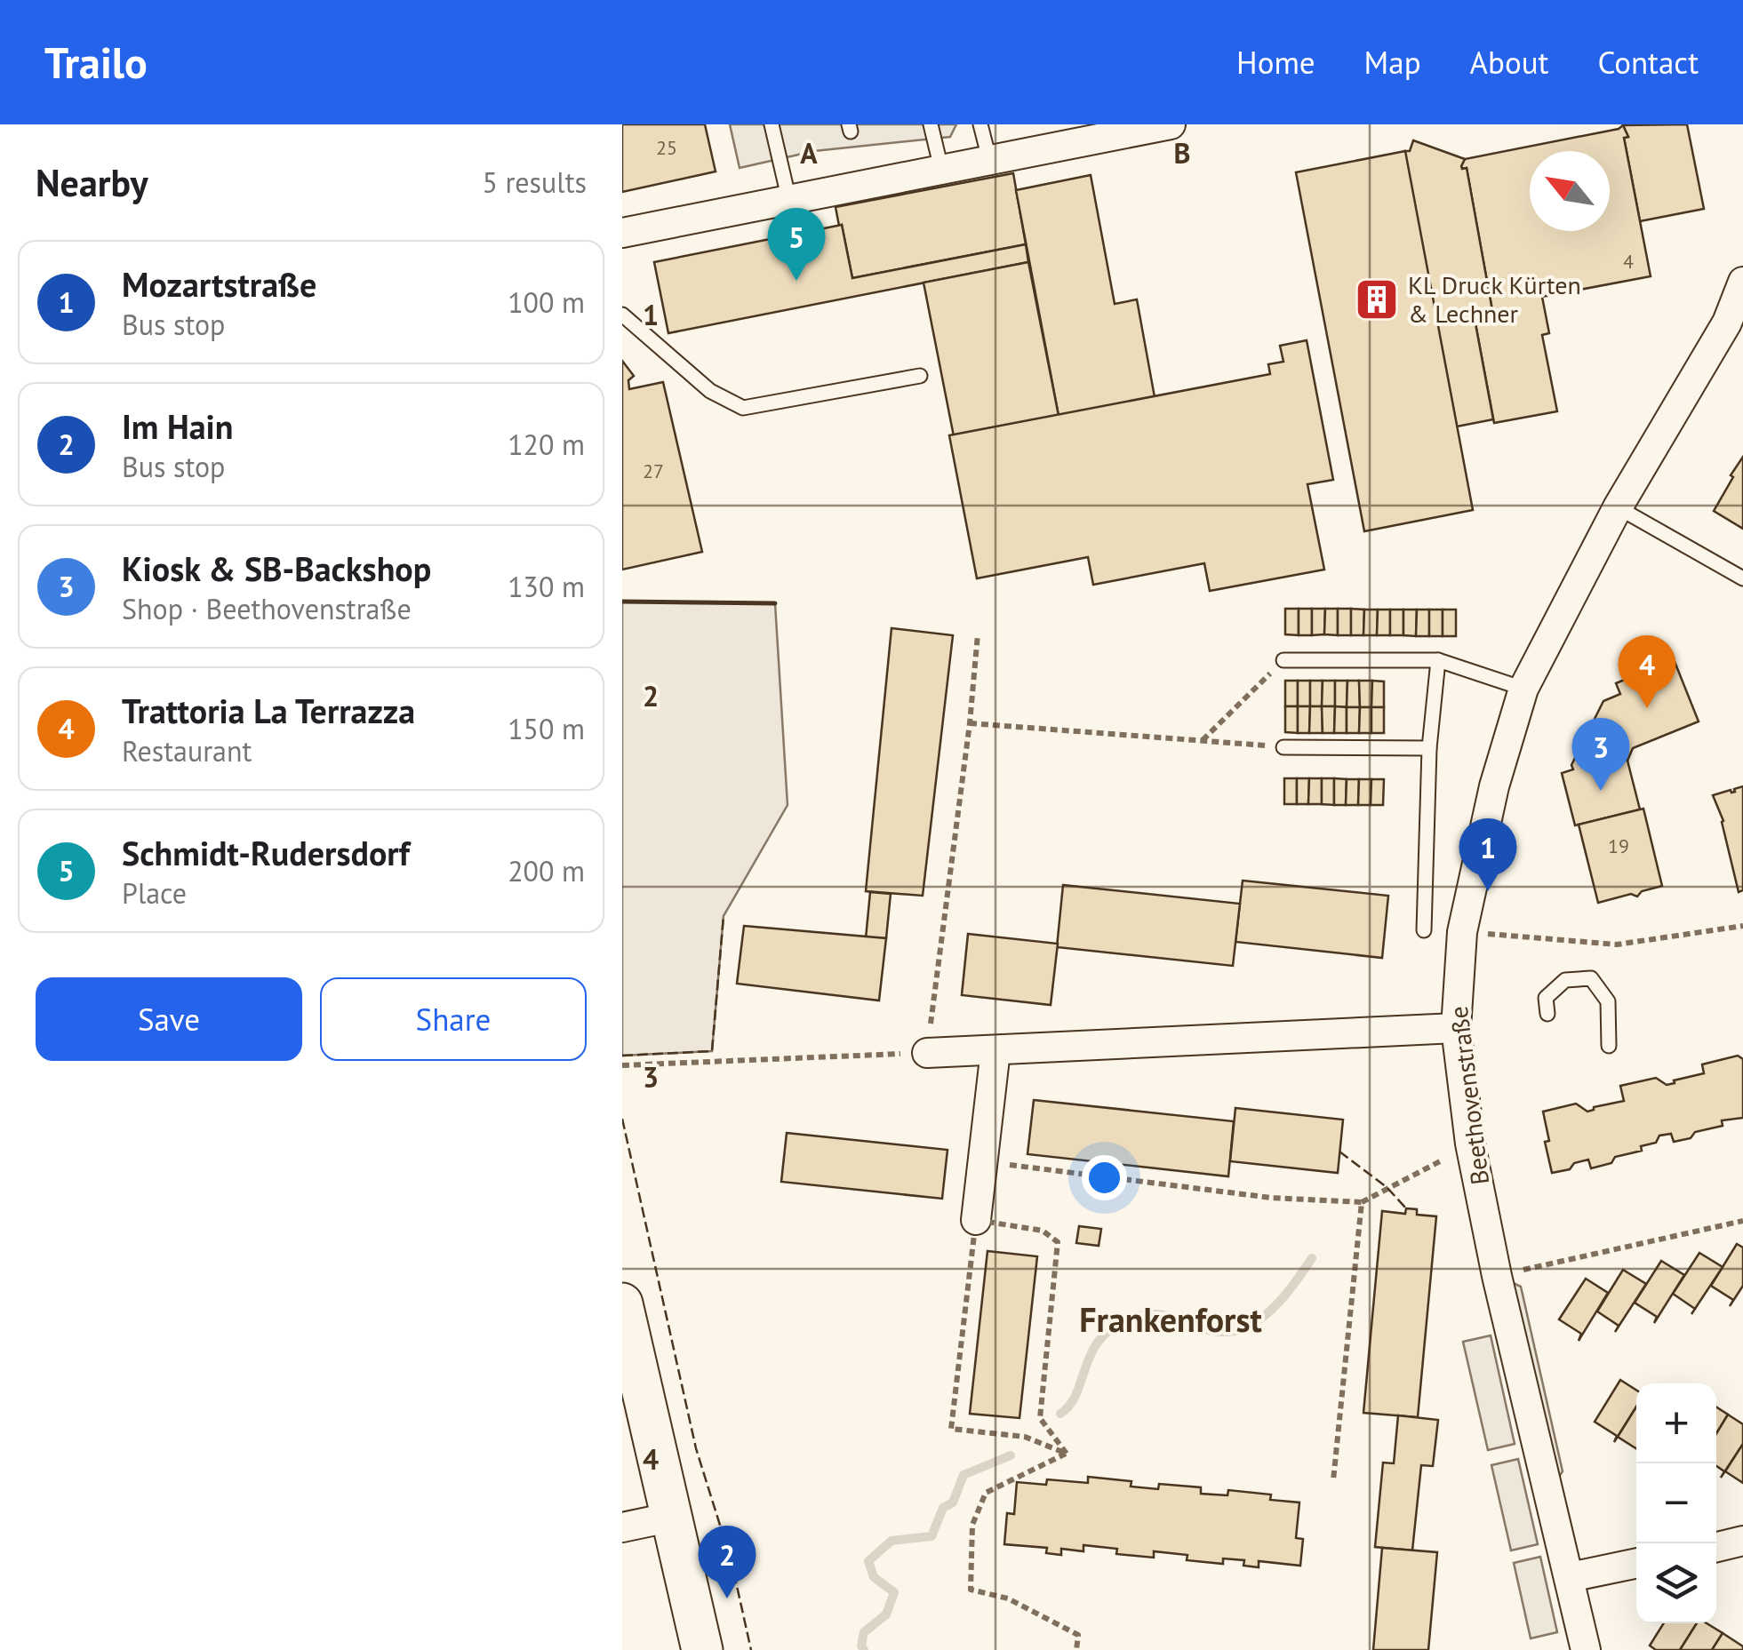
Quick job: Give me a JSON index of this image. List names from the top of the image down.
{
  "streets": {
    "street": ["Beethovenstraße"]
  },
  "districts": ["Frankenforst"],
  "places": {
    "building": ["KL Druck Kürten & Lechner"]
  },
  "house_numbers": [
    "25",
    "4",
    "27",
    "19"
  ],
  "north": "top left",
  "page": {
    "header": "Trailo",
    "nav": [
      "Home",
      "Map",
      "About",
      "Contact"
    ],
    "heading": ["Nearby", "5 results"],
    "pins": [
      "5",
      "4",
      "3",
      "1",
      "2"
    ],
    "list": [
      {
        "mark": "1",
        "name": "Mozartstraße",
        "note": "Bus stop",
        "value": "100 m"
      },
      {
        "mark": "2",
        "name": "Im Hain",
        "note": "Bus stop",
        "value": "120 m"
      },
      {
        "mark": "3",
        "name": "Kiosk & SB-Backshop",
        "note": "Shop · Beethovenstraße",
        "value": "130 m"
      },
      {
        "mark": "4",
        "name": "Trattoria La Terrazza",
        "note": "Restaurant",
        "value": "150 m"
      },
      {
        "mark": "5",
        "name": "Schmidt-Rudersdorf",
        "note": "Place",
        "value": "200 m"
      }
    ],
    "buttons": ["Save", "Share"],
    "map_buttons": ["+", "−"]
  },
  "grid": {
    "columns": ["A", "B"],
    "rows": [
      "1",
      "2",
      "3",
      "4"
    ]
  }
}
